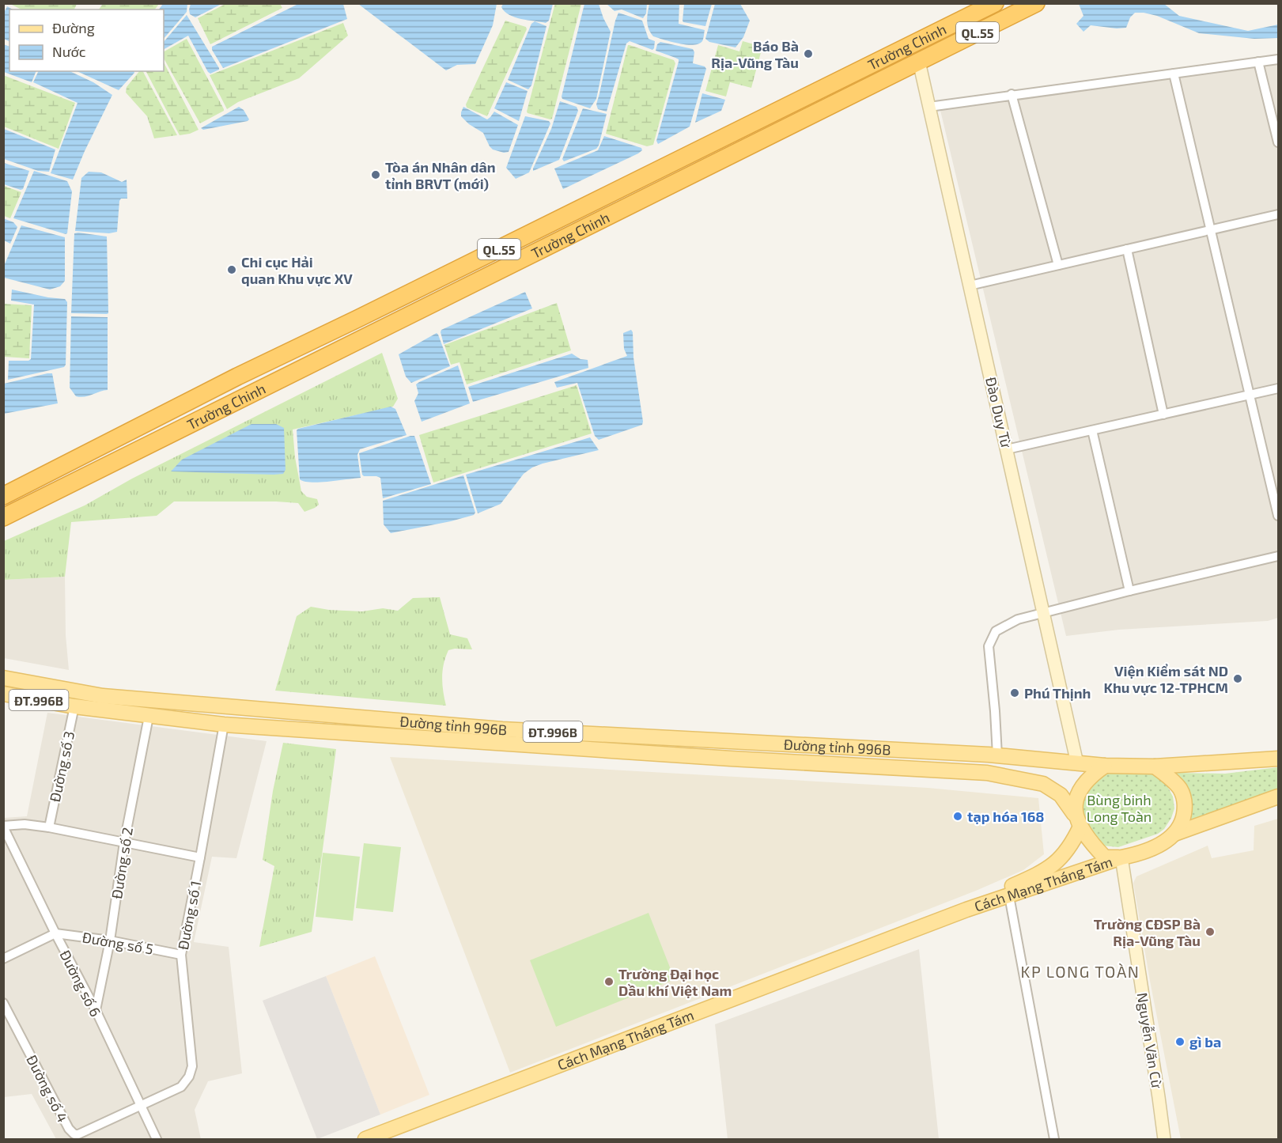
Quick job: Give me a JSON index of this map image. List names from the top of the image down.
{
  "streets": {
    "highway": ["QL.55", "Trường Chinh"],
    "main road": ["ĐT.996B", "Đường tỉnh 996B", "Cách Mạng Tháng Tám"],
    "street": [
      "Đào Duy Từ",
      "Đường số 3",
      "Đường số 2",
      "Đường số 1",
      "Đường số 5",
      "Đường số 6",
      "Nguyễn Văn Cừ",
      "Đường số 4"
    ]
  },
  "crossings": [
    ["Trường Chinh", "Đào Duy Từ"],
    ["Đào Duy Từ", "Đường tỉnh 996B"],
    ["Đường tỉnh 996B", "Đường số 3"],
    ["Đường tỉnh 996B", "Đường số 2"],
    ["Đường tỉnh 996B", "Cách Mạng Tháng Tám"],
    ["Đường tỉnh 996B", "Đường số 1"],
    ["Đường tỉnh 996B", "Nguyễn Văn Cừ"],
    ["Đường số 2", "Đường số 5"],
    ["Đường số 2", "Đường số 6"],
    ["Cách Mạng Tháng Tám", "Nguyễn Văn Cừ"],
    ["Đường số 1", "Đường số 5"],
    ["Đường số 1", "Đường số 6"],
    ["Đường số 1", "Đường số 4"],
    ["Đường số 5", "Đường số 6"],
    ["Đường số 6", "Đường số 4"]
  ],
  "districts": ["KP LONG TOÀN"],
  "parks": ["Bùng binh Long Toàn"],
  "places": [
    "Báo Bà Rịa-Vũng Tàu",
    "Tòa án Nhân dân tỉnh BRVT (mới)",
    "Chi cục Hải quan Khu vực XV",
    "Viện Kiểm sát ND Khu vực 12-TPHCM",
    "Phú Thịnh",
    "tạp hóa 168",
    "Trường CĐSP Bà Rịa-Vũng Tàu",
    "Trường Đại học Dầu khí Việt Nam",
    "gì ba"
  ],
  "legend": ["Đường", "Nước"]
}
